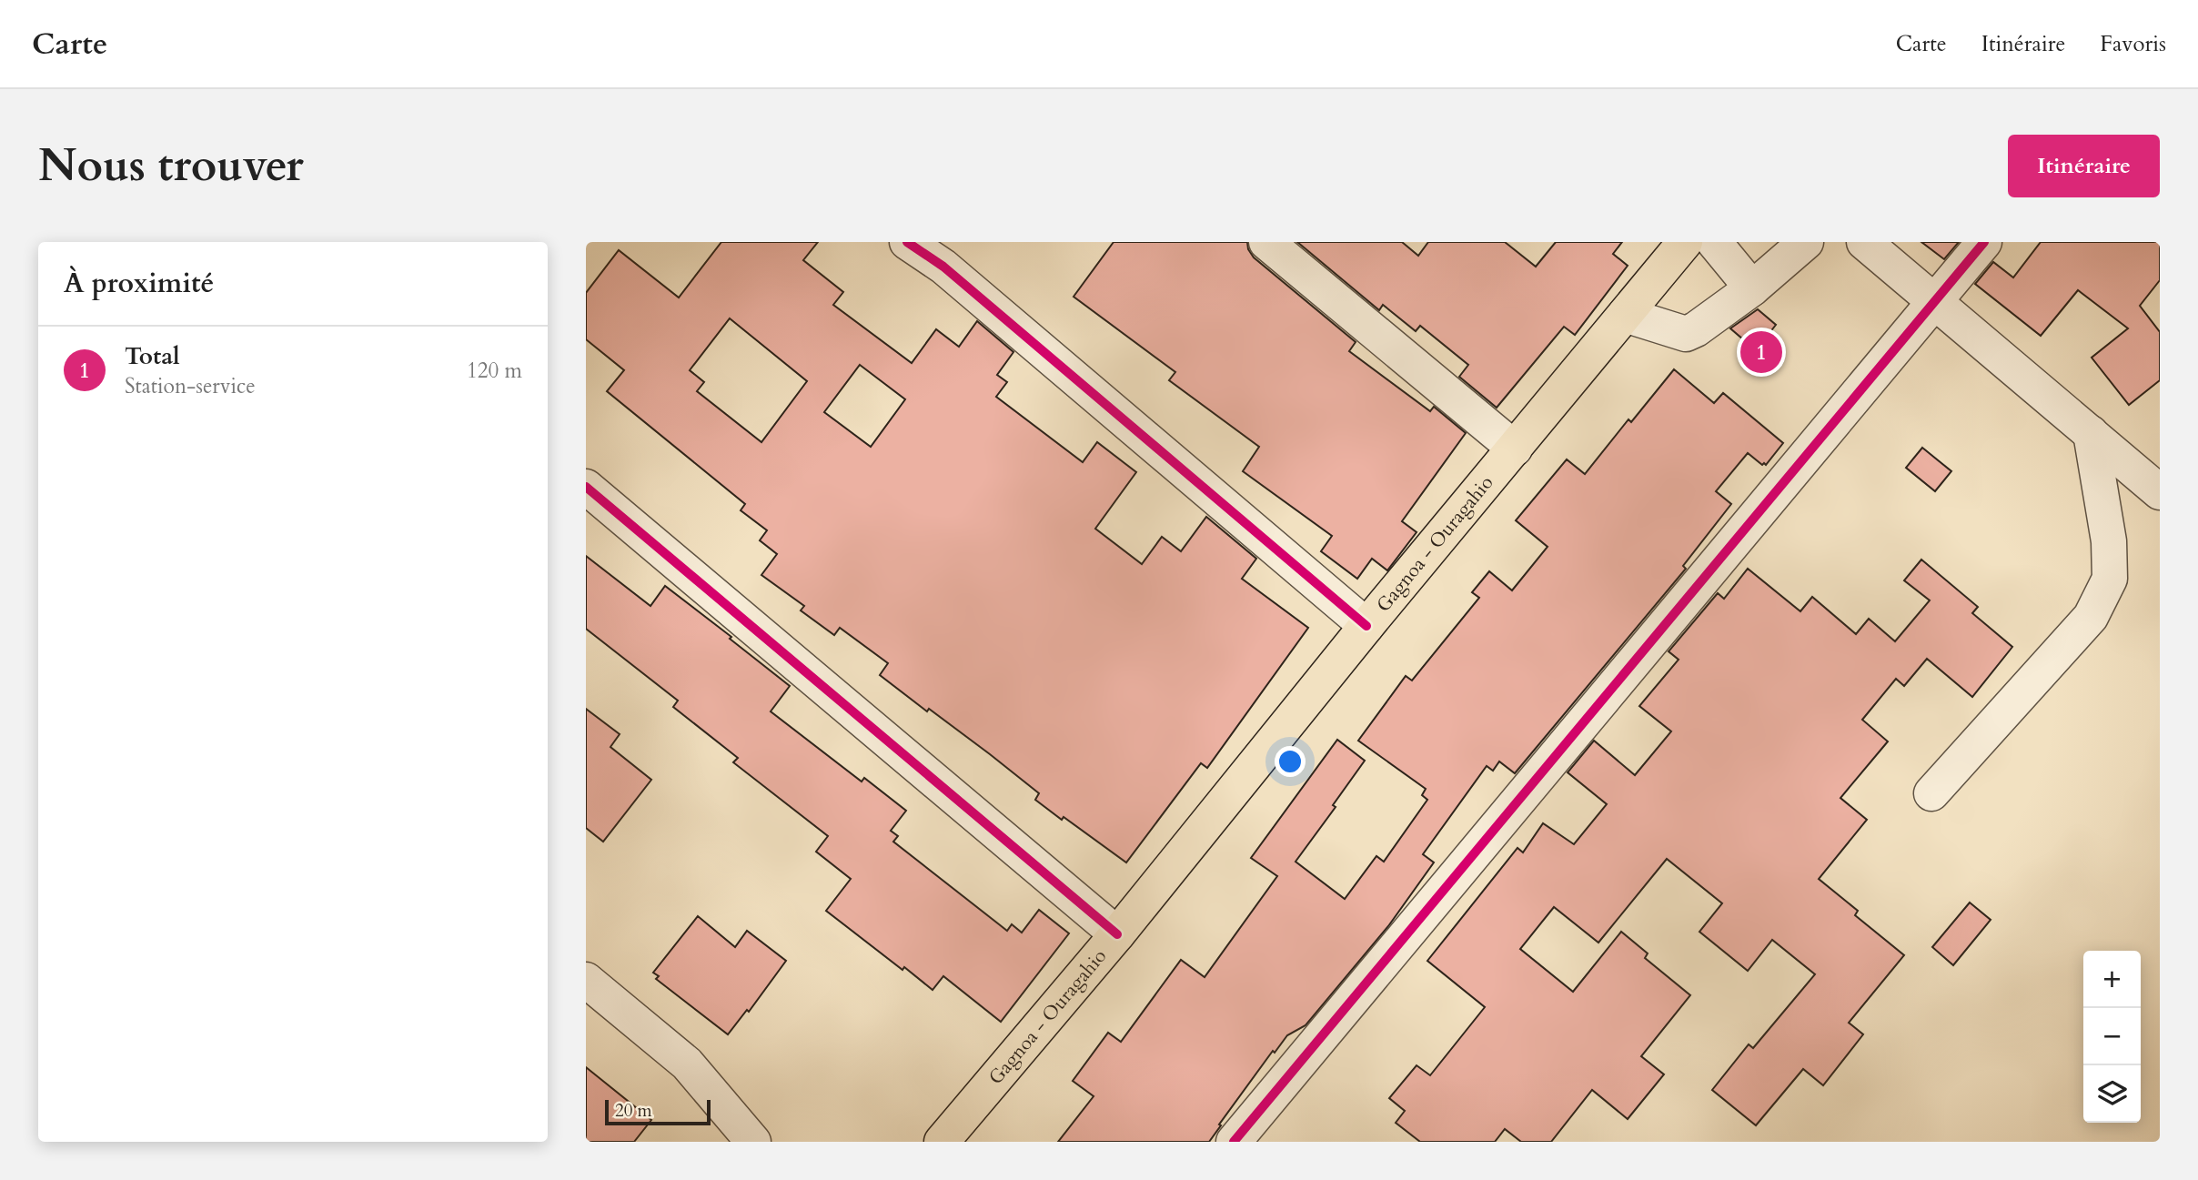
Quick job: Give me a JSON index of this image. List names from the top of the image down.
{
  "streets": {
    "main road": ["Gagnoa - Ouragahio"]
  },
  "scale_bar": "20 m",
  "page": {
    "header": "Carte",
    "nav": ["Carte", "Itinéraire", "Favoris"],
    "buttons": "Itinéraire",
    "title": "Nous trouver",
    "heading": "À proximité",
    "list": [
      {
        "mark": "1",
        "name": "Total",
        "note": "Station-service",
        "value": "120 m"
      }
    ],
    "pins": "1",
    "map_buttons": ["+", "−"],
    "scale": "20 m"
  }
}
